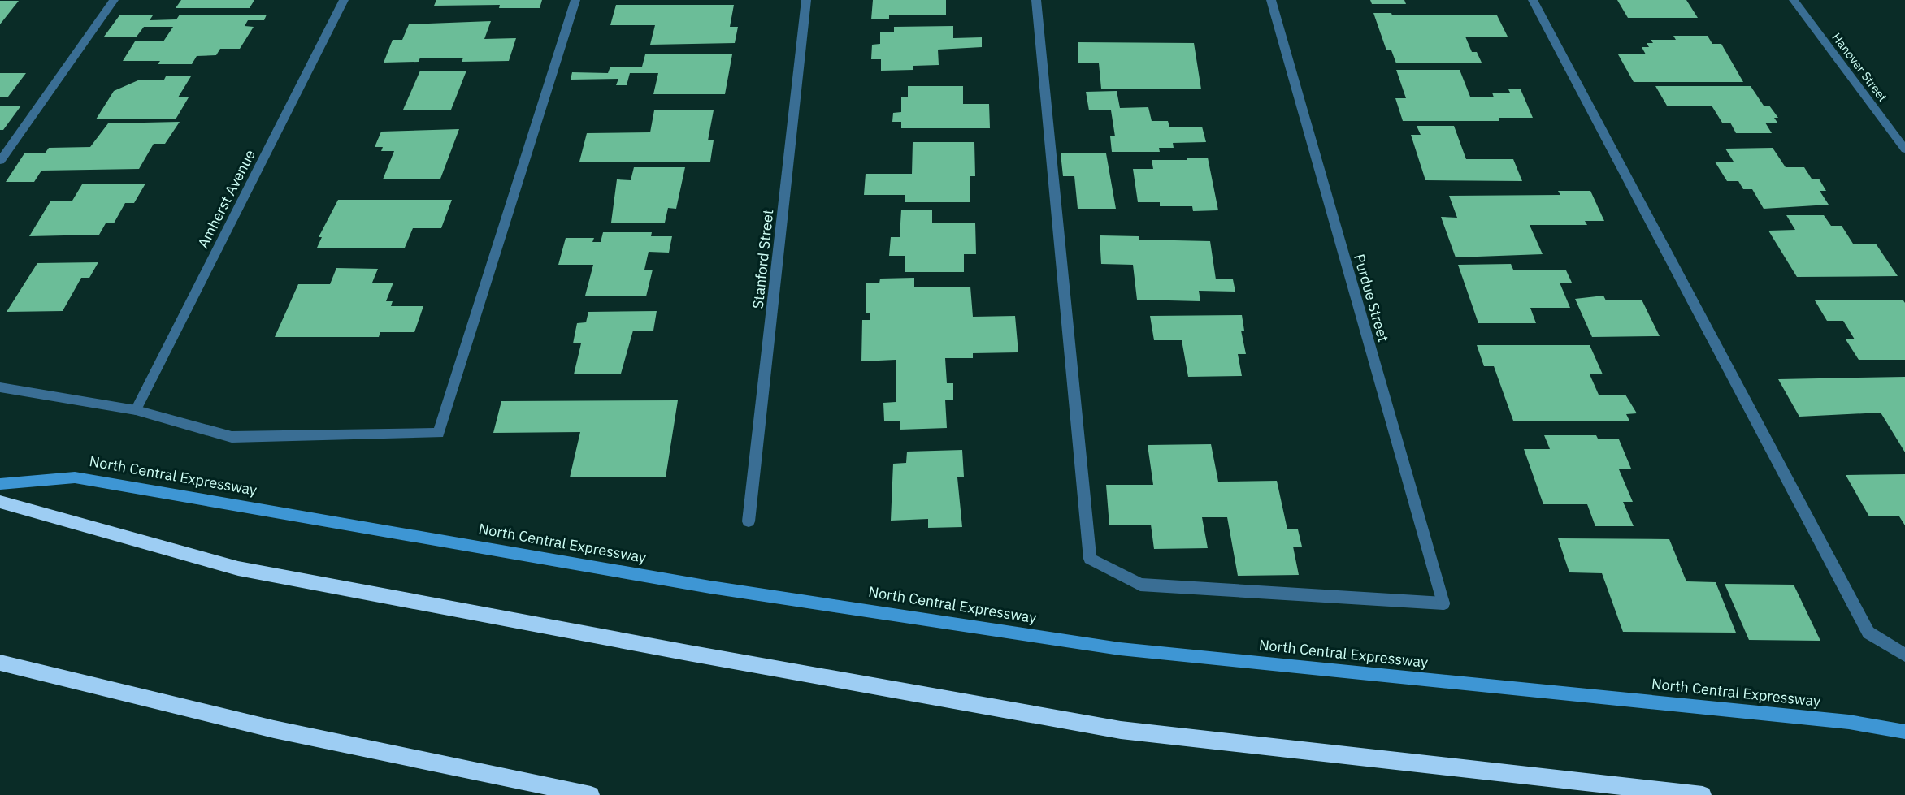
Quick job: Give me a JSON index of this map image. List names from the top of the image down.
{
  "streets": {
    "main road": ["North Central Expressway"],
    "street": [
      "Hanover Street",
      "Amherst Avenue",
      "Stanford Street",
      "Purdue Street"
    ]
  }
}
